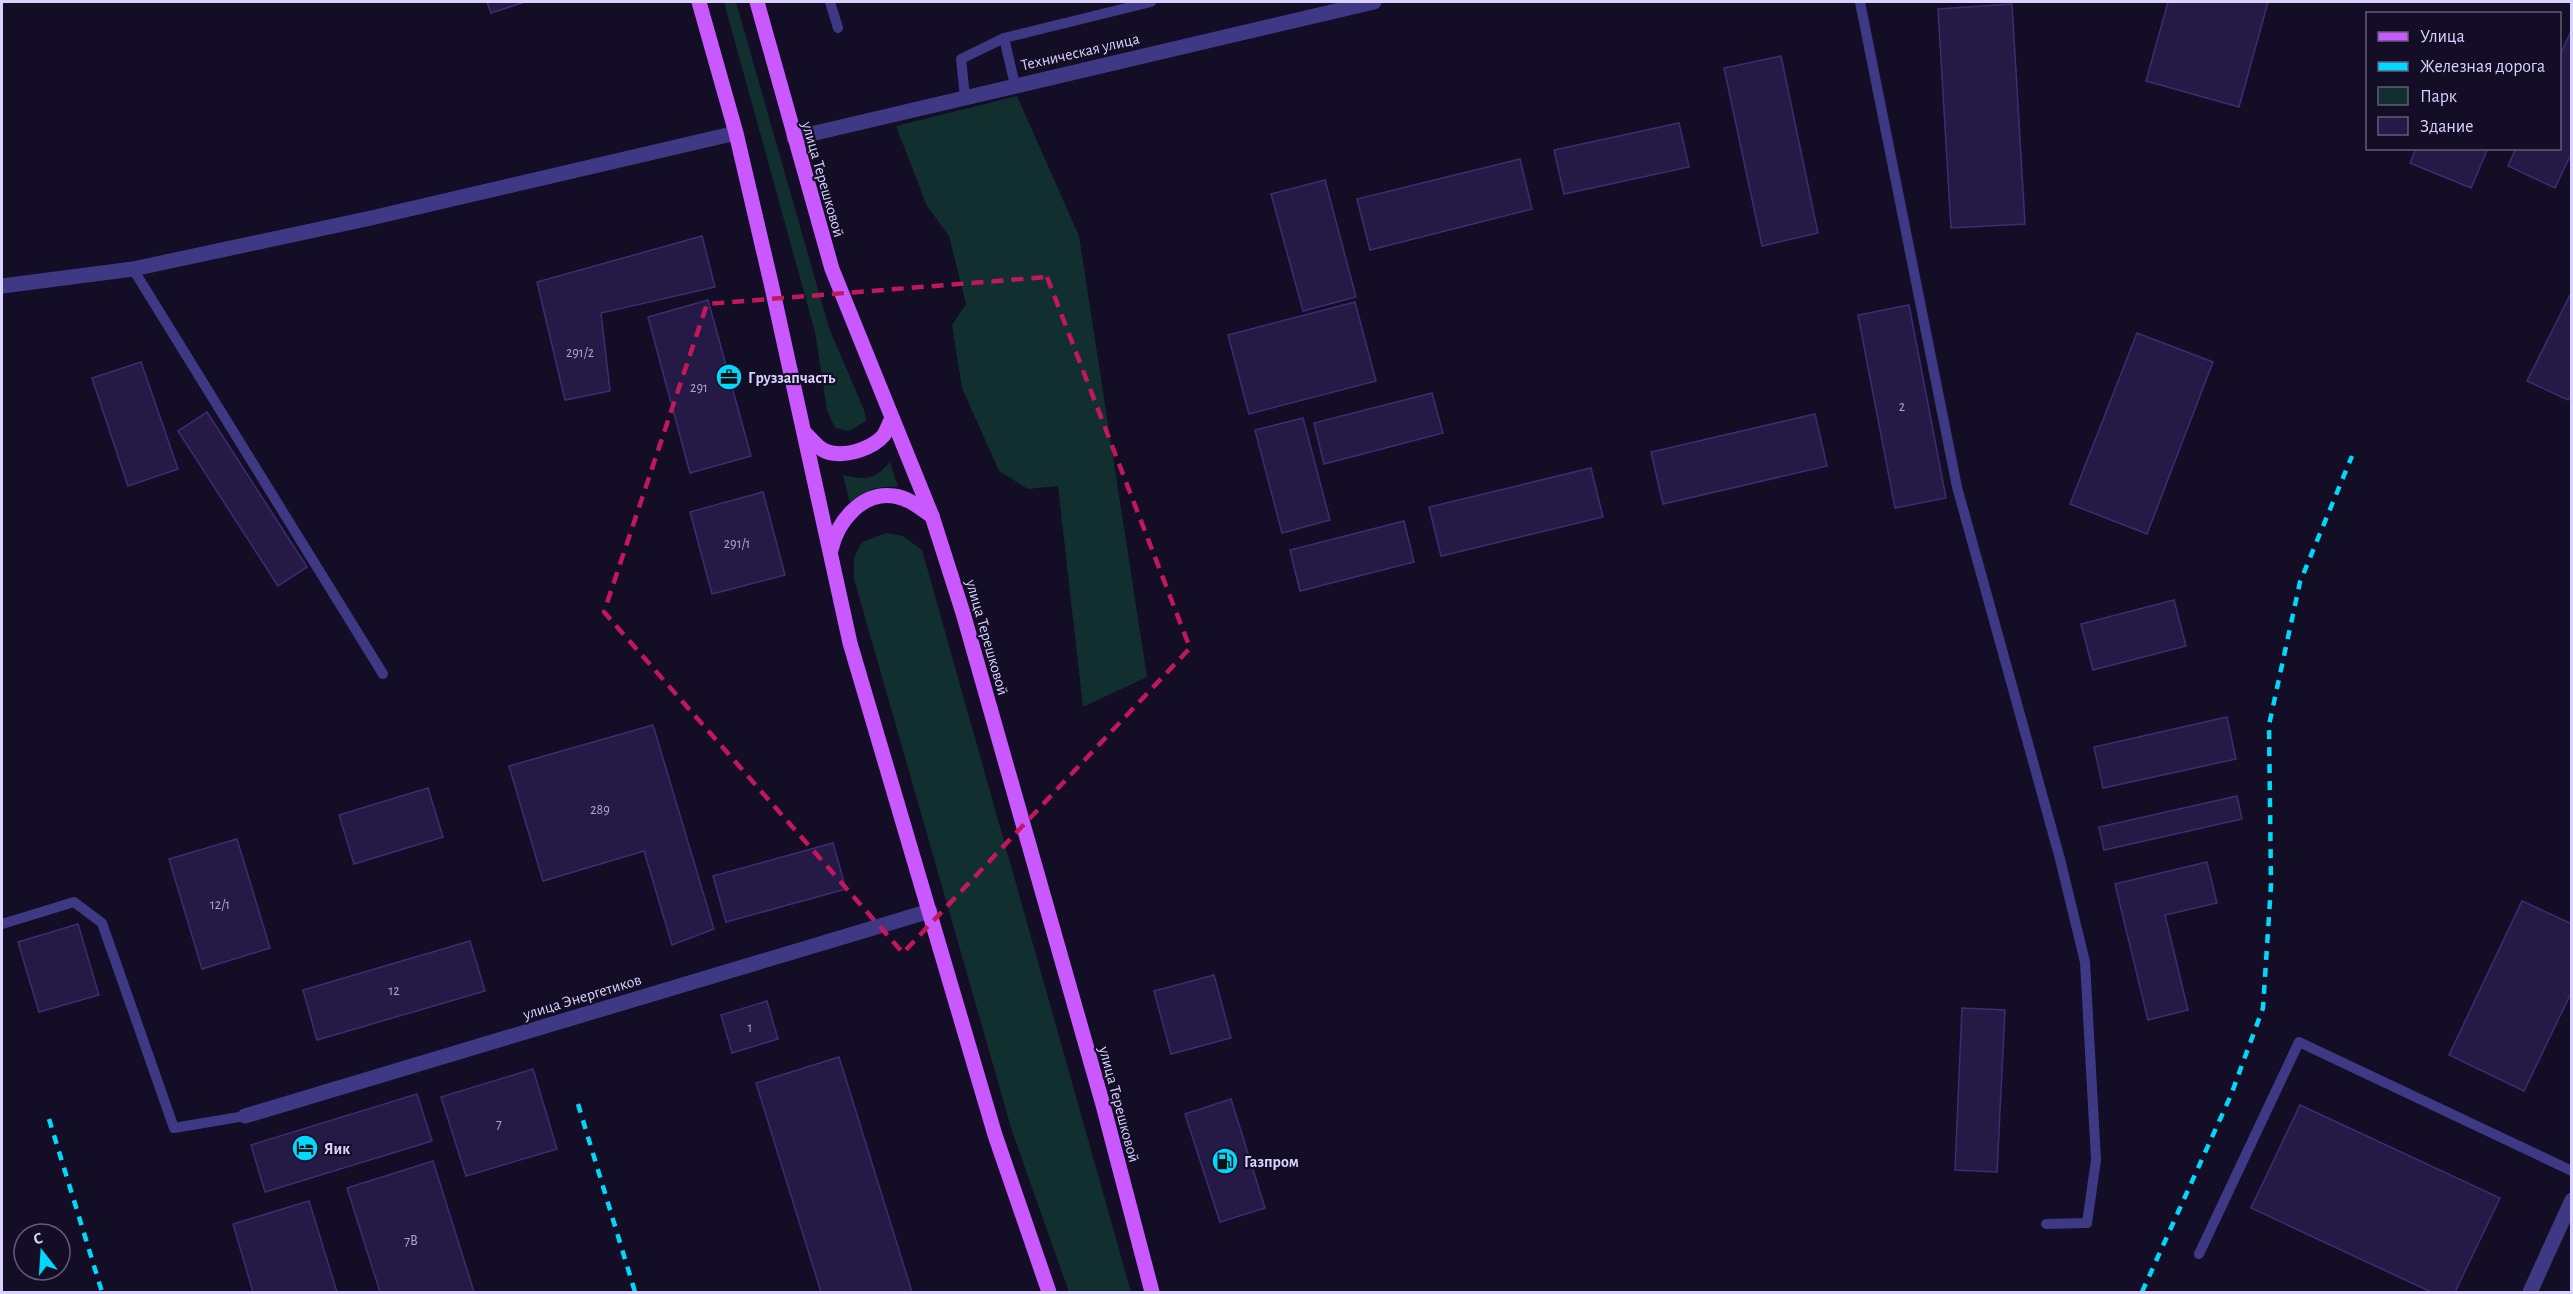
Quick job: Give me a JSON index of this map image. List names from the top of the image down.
{
  "streets": {
    "main road": ["улица Терешковой"],
    "street": ["Техническая улица", "улица Энергетиков"]
  },
  "crossings": [
    ["Техническая улица", "улица Терешковой"]
  ],
  "places": {
    "office": ["Груззапчасть"],
    "hotel": ["Яик"],
    "fuel station": ["Газпром"]
  },
  "house_numbers": [
    "291/2",
    "291",
    "2",
    "291/1",
    "289",
    "12/1",
    "12",
    "1",
    "7",
    "7В"
  ],
  "legend": [
    "Улица",
    "Железная дорога",
    "Парк",
    "Здание"
  ],
  "north": "top"
}
